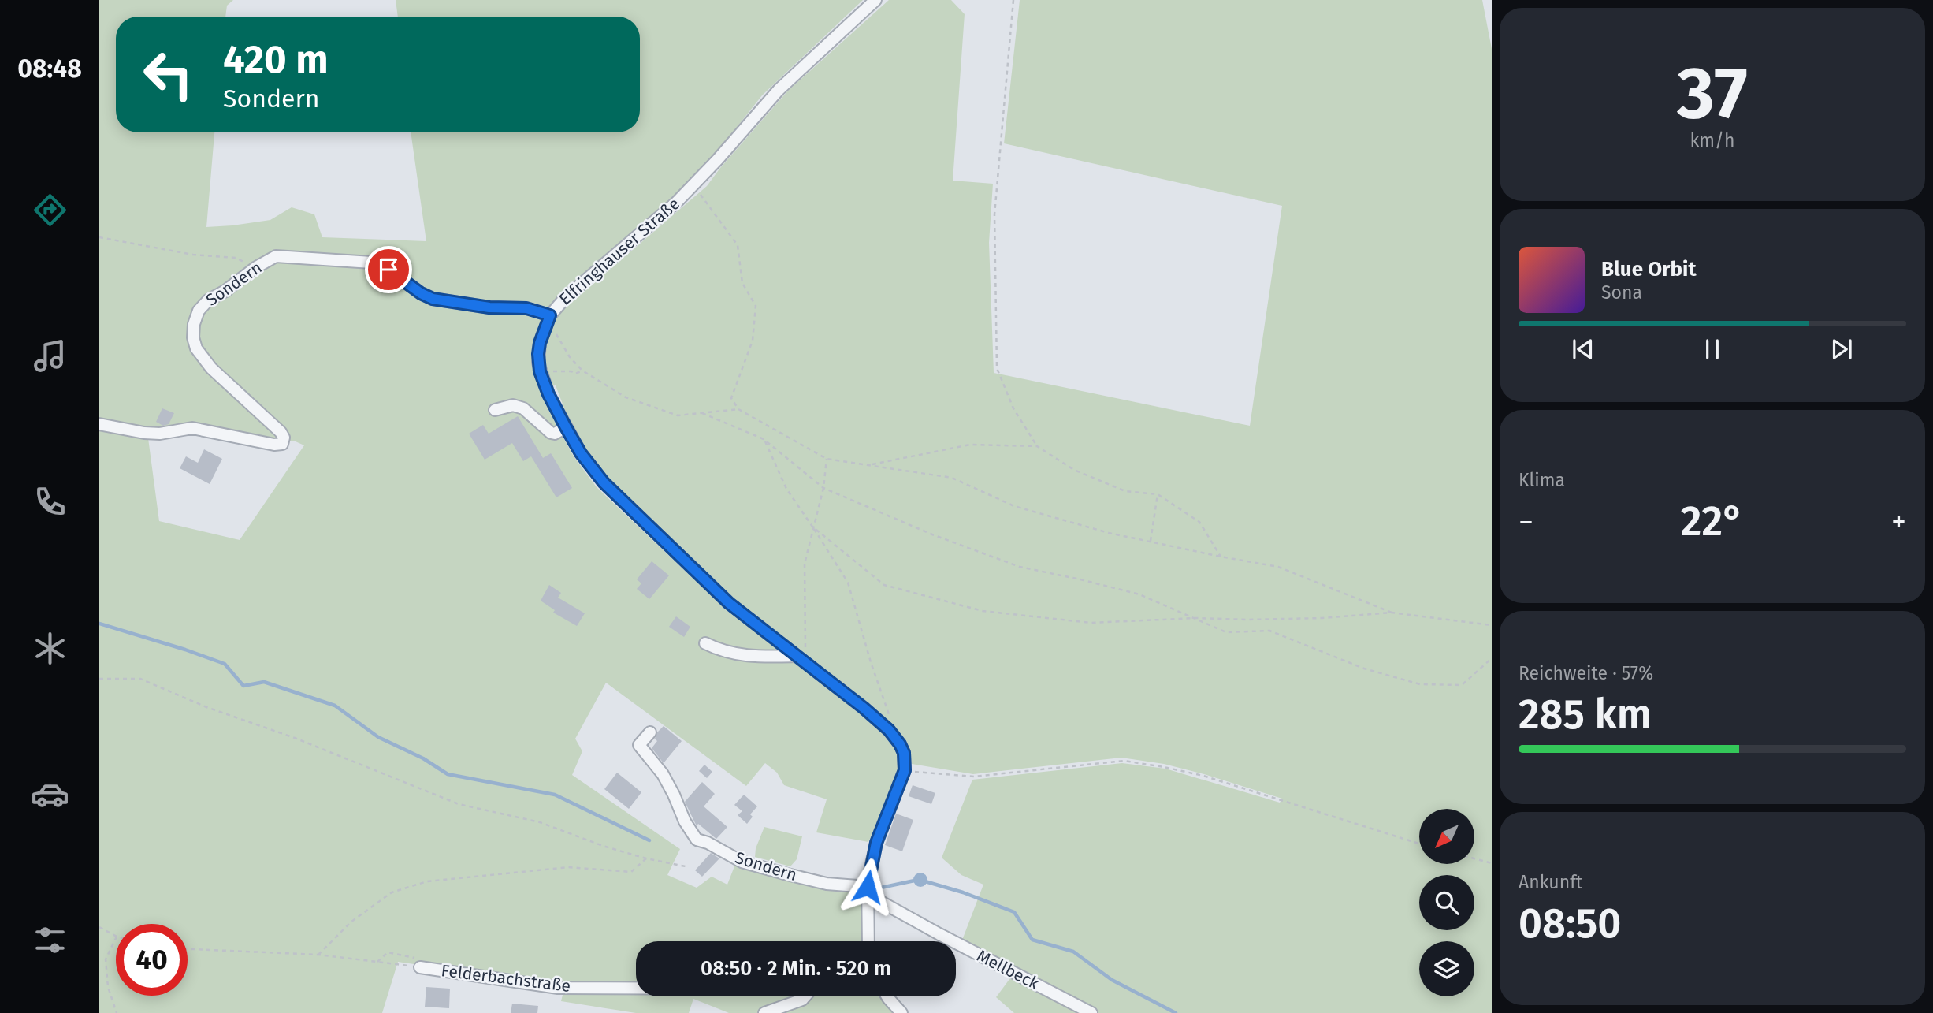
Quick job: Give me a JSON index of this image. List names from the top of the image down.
{
  "streets": {
    "street": [
      "Elfringhauser Straße",
      "Sondern",
      "Mellbeck",
      "Felderbachstraße"
    ]
  },
  "crossings": [
    ["Elfringhauser Straße", "Sondern"],
    ["Sondern", "Mellbeck"]
  ],
  "north": "bottom left",
  "page": {
    "tabs": "08:48",
    "tile": [
      ["37", "km/h"],
      "Klima",
      ["Reichweite · 57%", "285 km"],
      ["Ankunft", "08:50"]
    ],
    "turn": ["420 m", "Sondern"],
    "song": ["Blue Orbit", "Sona"],
    "heat": ["−", "22°", "+"],
    "limit": "40",
    "trip": "08:50 · 2 Min. · 520 m"
  }
}
